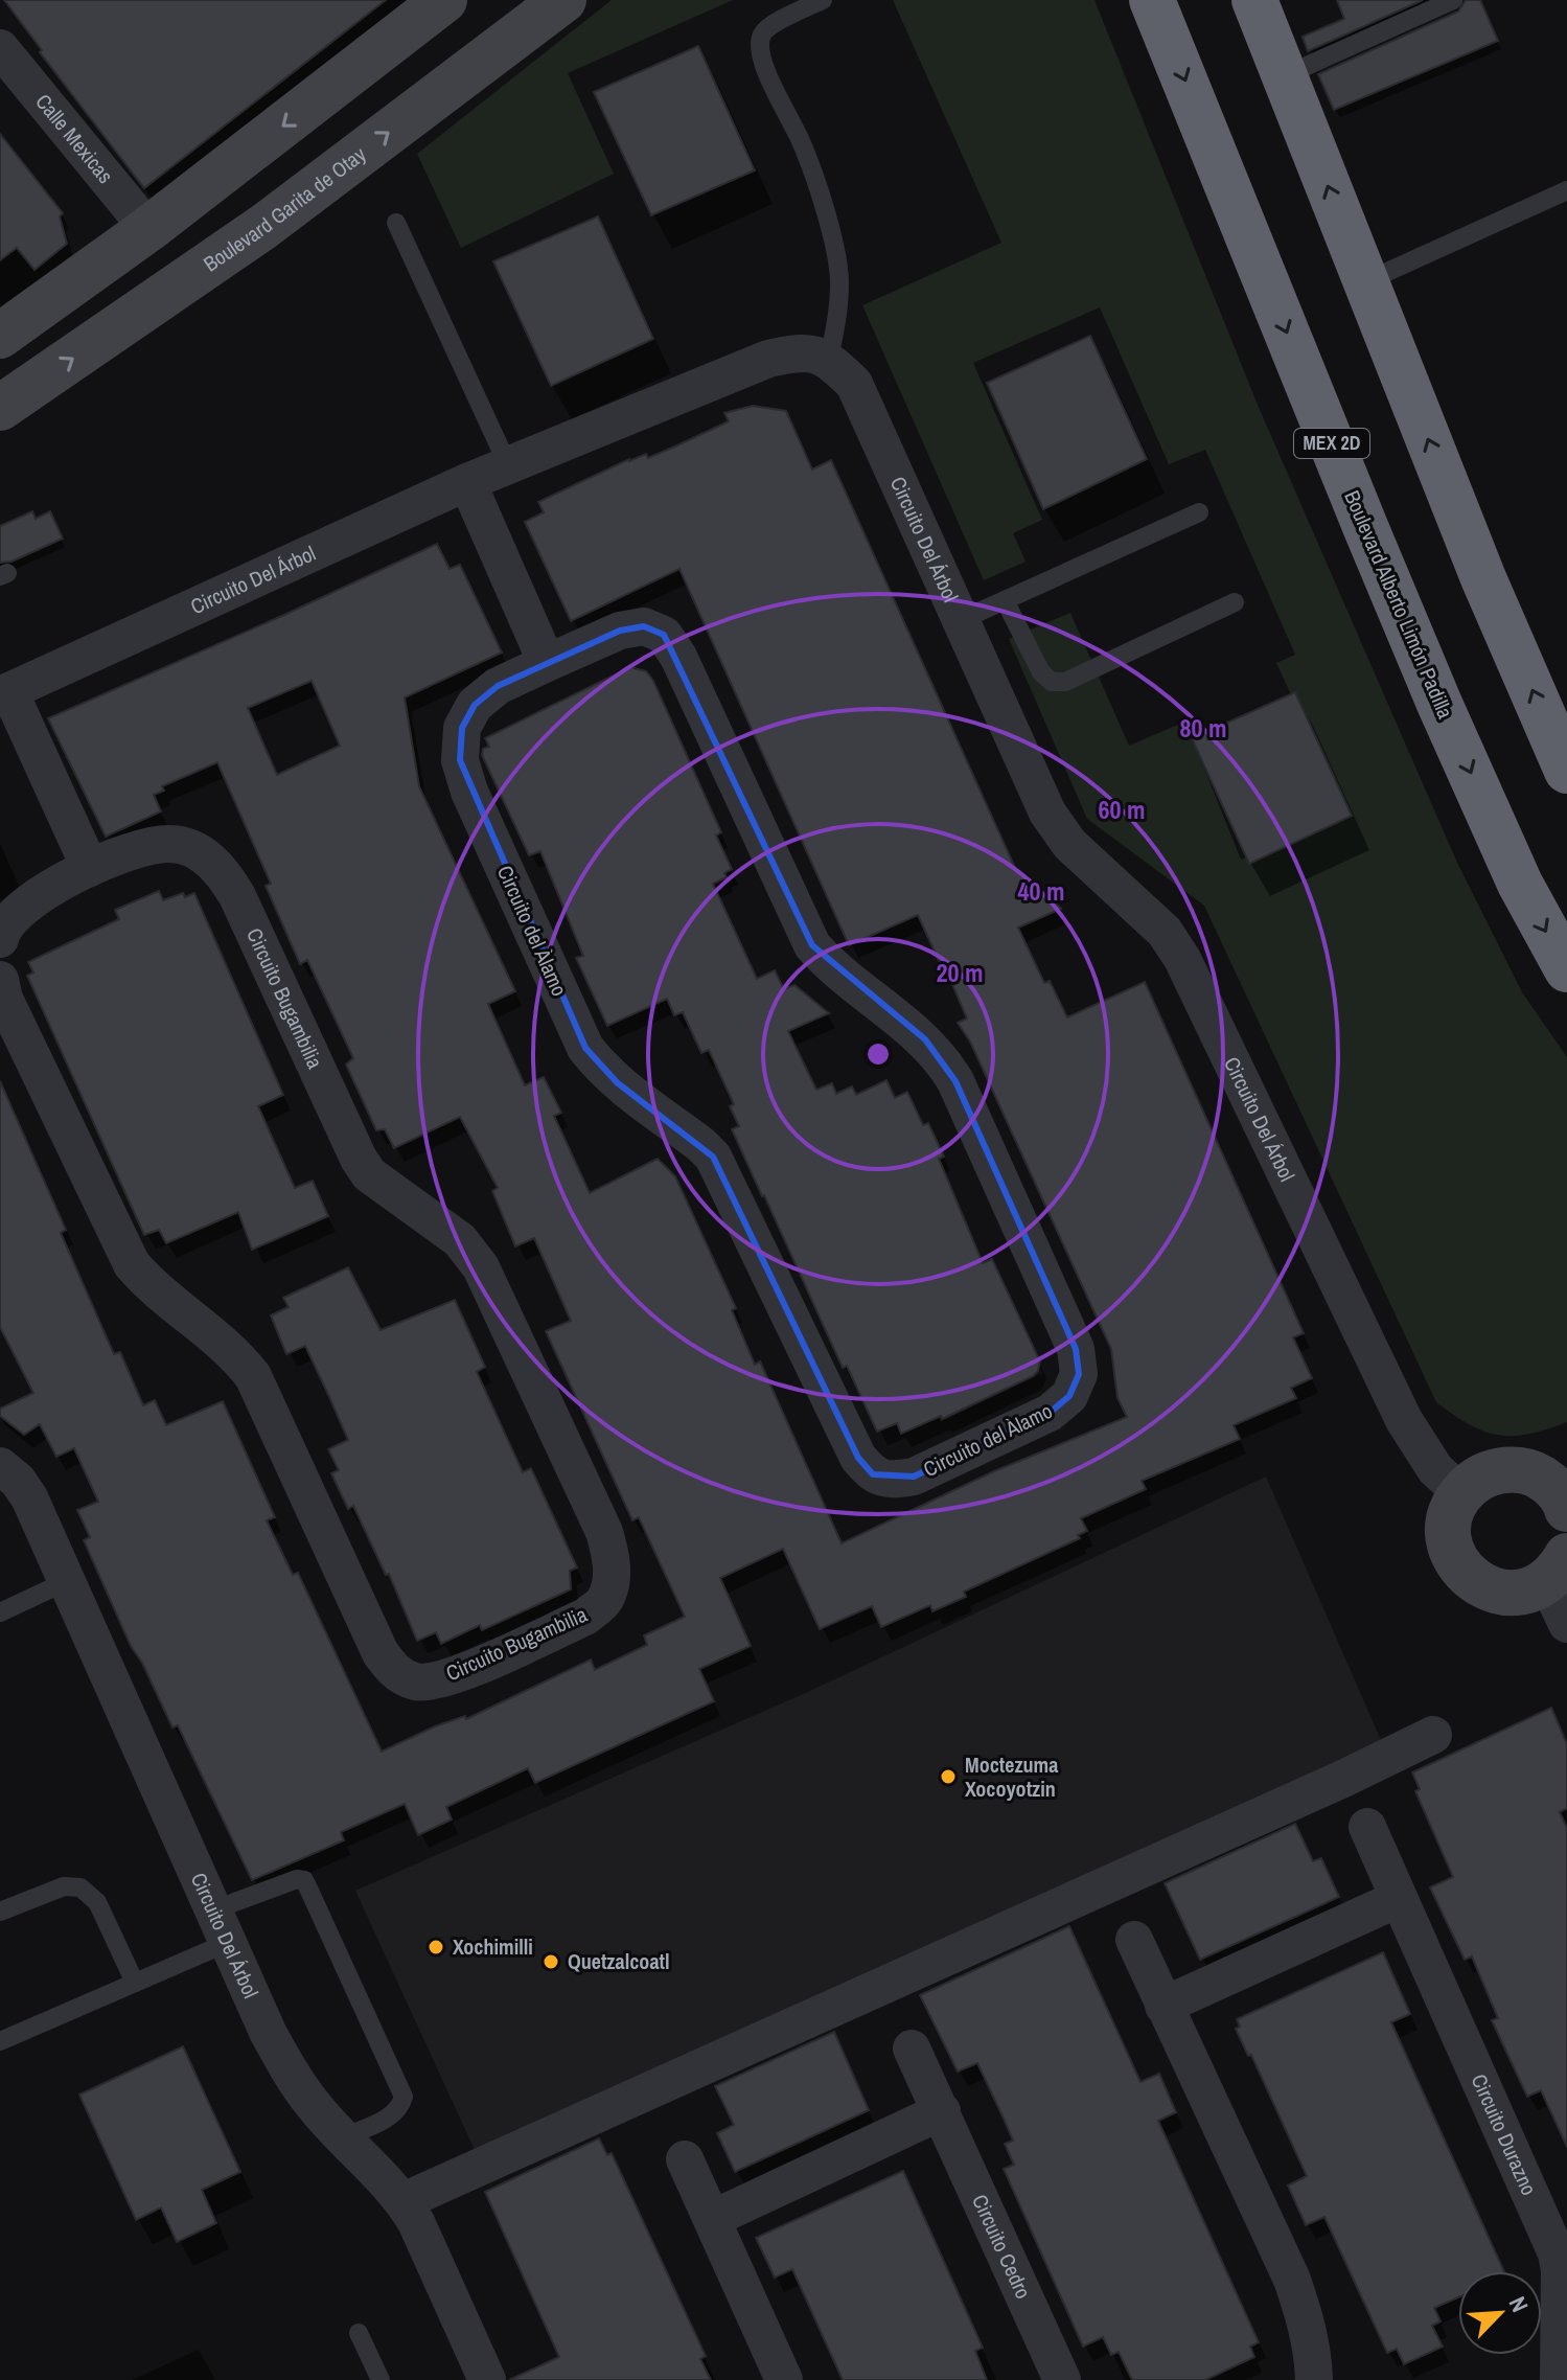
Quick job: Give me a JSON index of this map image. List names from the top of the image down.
{
  "streets": {
    "highway": ["MEX 2D", "Boulevard Alberto Limón Padilla"],
    "main road": ["Boulevard Garita de Otay"],
    "street": [
      "Calle Mexicas",
      "Circuito Del Árbol",
      "Circuito del Àlamo",
      "Circuito Bugambilia",
      "Circuito Durazno",
      "Circuito Cedro"
    ]
  },
  "places": ["Moctezuma Xocoyotzin", "Xochimilli", "Quetzalcoatl"],
  "north": "top right",
  "rings": [
    "80 m",
    "60 m",
    "40 m",
    "20 m"
  ]
}
